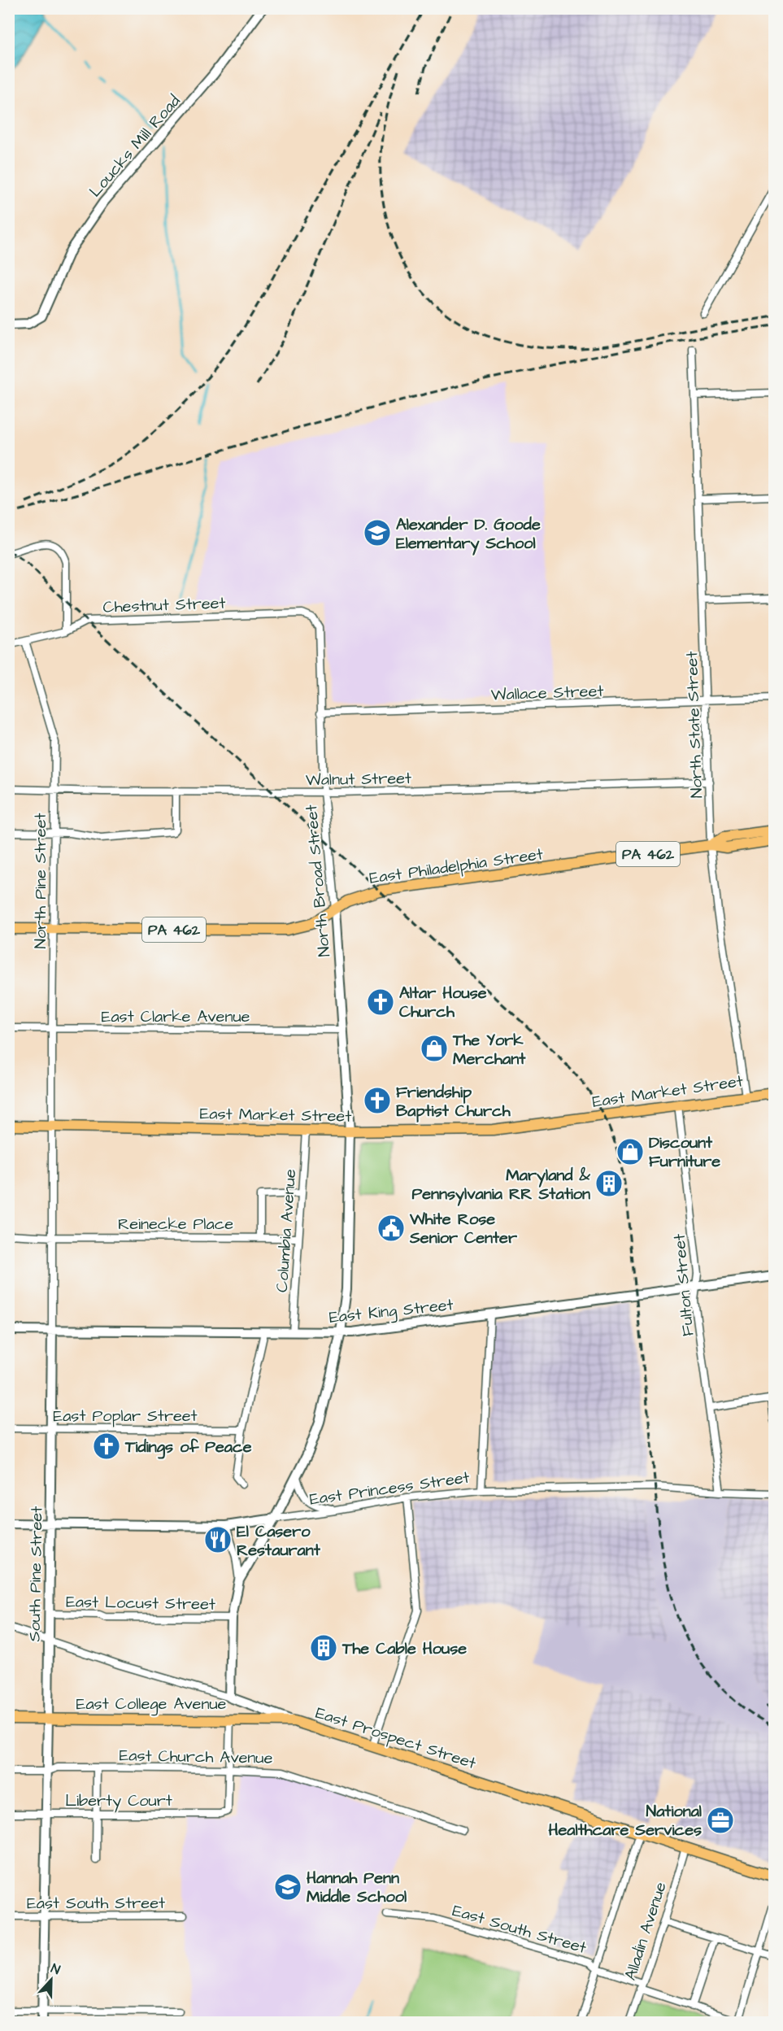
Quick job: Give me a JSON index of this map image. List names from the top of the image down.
{
  "streets": {
    "main road": [
      "PA 462",
      "East Philadelphia Street",
      "East Market Street",
      "East College Avenue",
      "East Prospect Street"
    ],
    "street": [
      "Loucks Mill Road",
      "Chestnut Street",
      "Wallace Street",
      "North State Street",
      "Walnut Street",
      "North Pine Street",
      "North Broad Street",
      "East Clarke Avenue",
      "Reinecke Place",
      "Columbia Avenue",
      "Fulton Street",
      "East King Street",
      "East Poplar Street",
      "East Princess Street",
      "South Pine Street",
      "East Locust Street",
      "East Church Avenue",
      "Liberty Court",
      "East South Street",
      "Alladin Avenue"
    ]
  },
  "crossings": [
    ["Chestnut Street", "North Pine Street"],
    ["Chestnut Street", "North Broad Street"],
    ["Wallace Street", "North State Street"],
    ["Wallace Street", "North Broad Street"],
    ["North State Street", "Walnut Street"],
    ["North State Street", "East Philadelphia Street"],
    ["North State Street", "East Market Street"],
    ["Walnut Street", "North Pine Street"],
    ["Walnut Street", "North Broad Street"],
    ["East Philadelphia Street", "North Pine Street"],
    ["East Philadelphia Street", "North Broad Street"],
    ["North Pine Street", "East Clarke Avenue"],
    ["North Pine Street", "East Market Street"],
    ["North Pine Street", "South Pine Street"],
    ["North Broad Street", "East Clarke Avenue"],
    ["North Broad Street", "East Market Street"],
    ["North Broad Street", "East King Street"],
    ["North Broad Street", "East Princess Street"],
    ["North Broad Street", "East Locust Street"],
    ["North Broad Street", "East Prospect Street"],
    ["East Market Street", "Columbia Avenue"],
    ["East Market Street", "Fulton Street"],
    ["East Market Street", "South Pine Street"],
    ["Reinecke Place", "Columbia Avenue"],
    ["Reinecke Place", "South Pine Street"],
    ["Columbia Avenue", "East King Street"],
    ["Fulton Street", "East King Street"],
    ["Fulton Street", "East Princess Street"],
    ["East King Street", "South Pine Street"],
    ["East Poplar Street", "South Pine Street"],
    ["East Princess Street", "South Pine Street"],
    ["South Pine Street", "East Locust Street"],
    ["South Pine Street", "East College Avenue"],
    ["South Pine Street", "East Prospect Street"],
    ["South Pine Street", "East Church Avenue"],
    ["South Pine Street", "Liberty Court"],
    ["South Pine Street", "East South Street"],
    ["East College Avenue", "East Prospect Street"],
    ["East Prospect Street", "Alladin Avenue"],
    ["East Church Avenue", "Liberty Court"],
    ["East South Street", "Alladin Avenue"]
  ],
  "places": {
    "school or university": ["Alexander D. Goode Elementary School", "Hannah Penn Middle School"],
    "church": ["Altar House Church", "Friendship Baptist Church", "Tidings of Peace"],
    "shop": ["The York Merchant", "Discount Furniture"],
    "building": ["Maryland & Pennsylvania RR Station", "The Cable House"],
    "public building": ["White Rose Senior Center"],
    "restaurant": ["El Casero Restaurant"],
    "office": ["National Healthcare Services"]
  },
  "north": "top"
}
